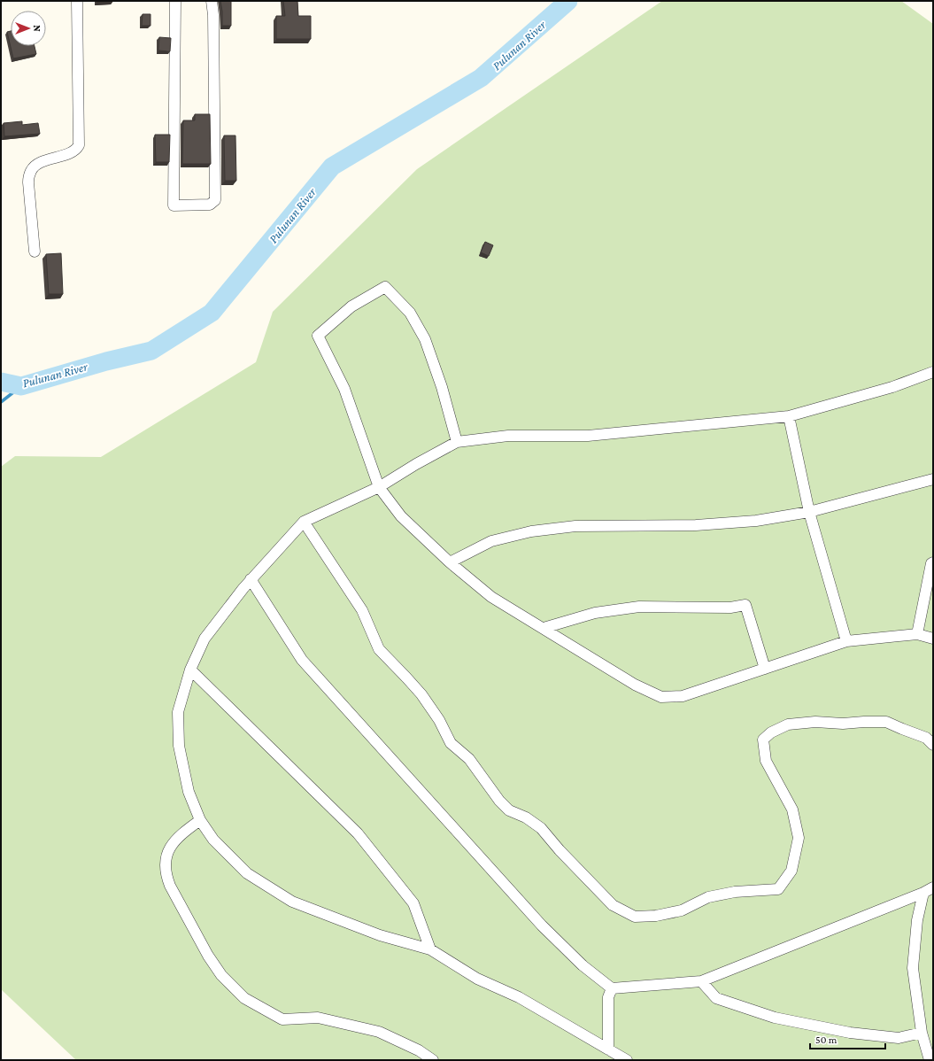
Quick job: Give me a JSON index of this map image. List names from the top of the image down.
{
  "water": ["Pulunan River"],
  "scale_bar": "50 m",
  "north": "right"
}
